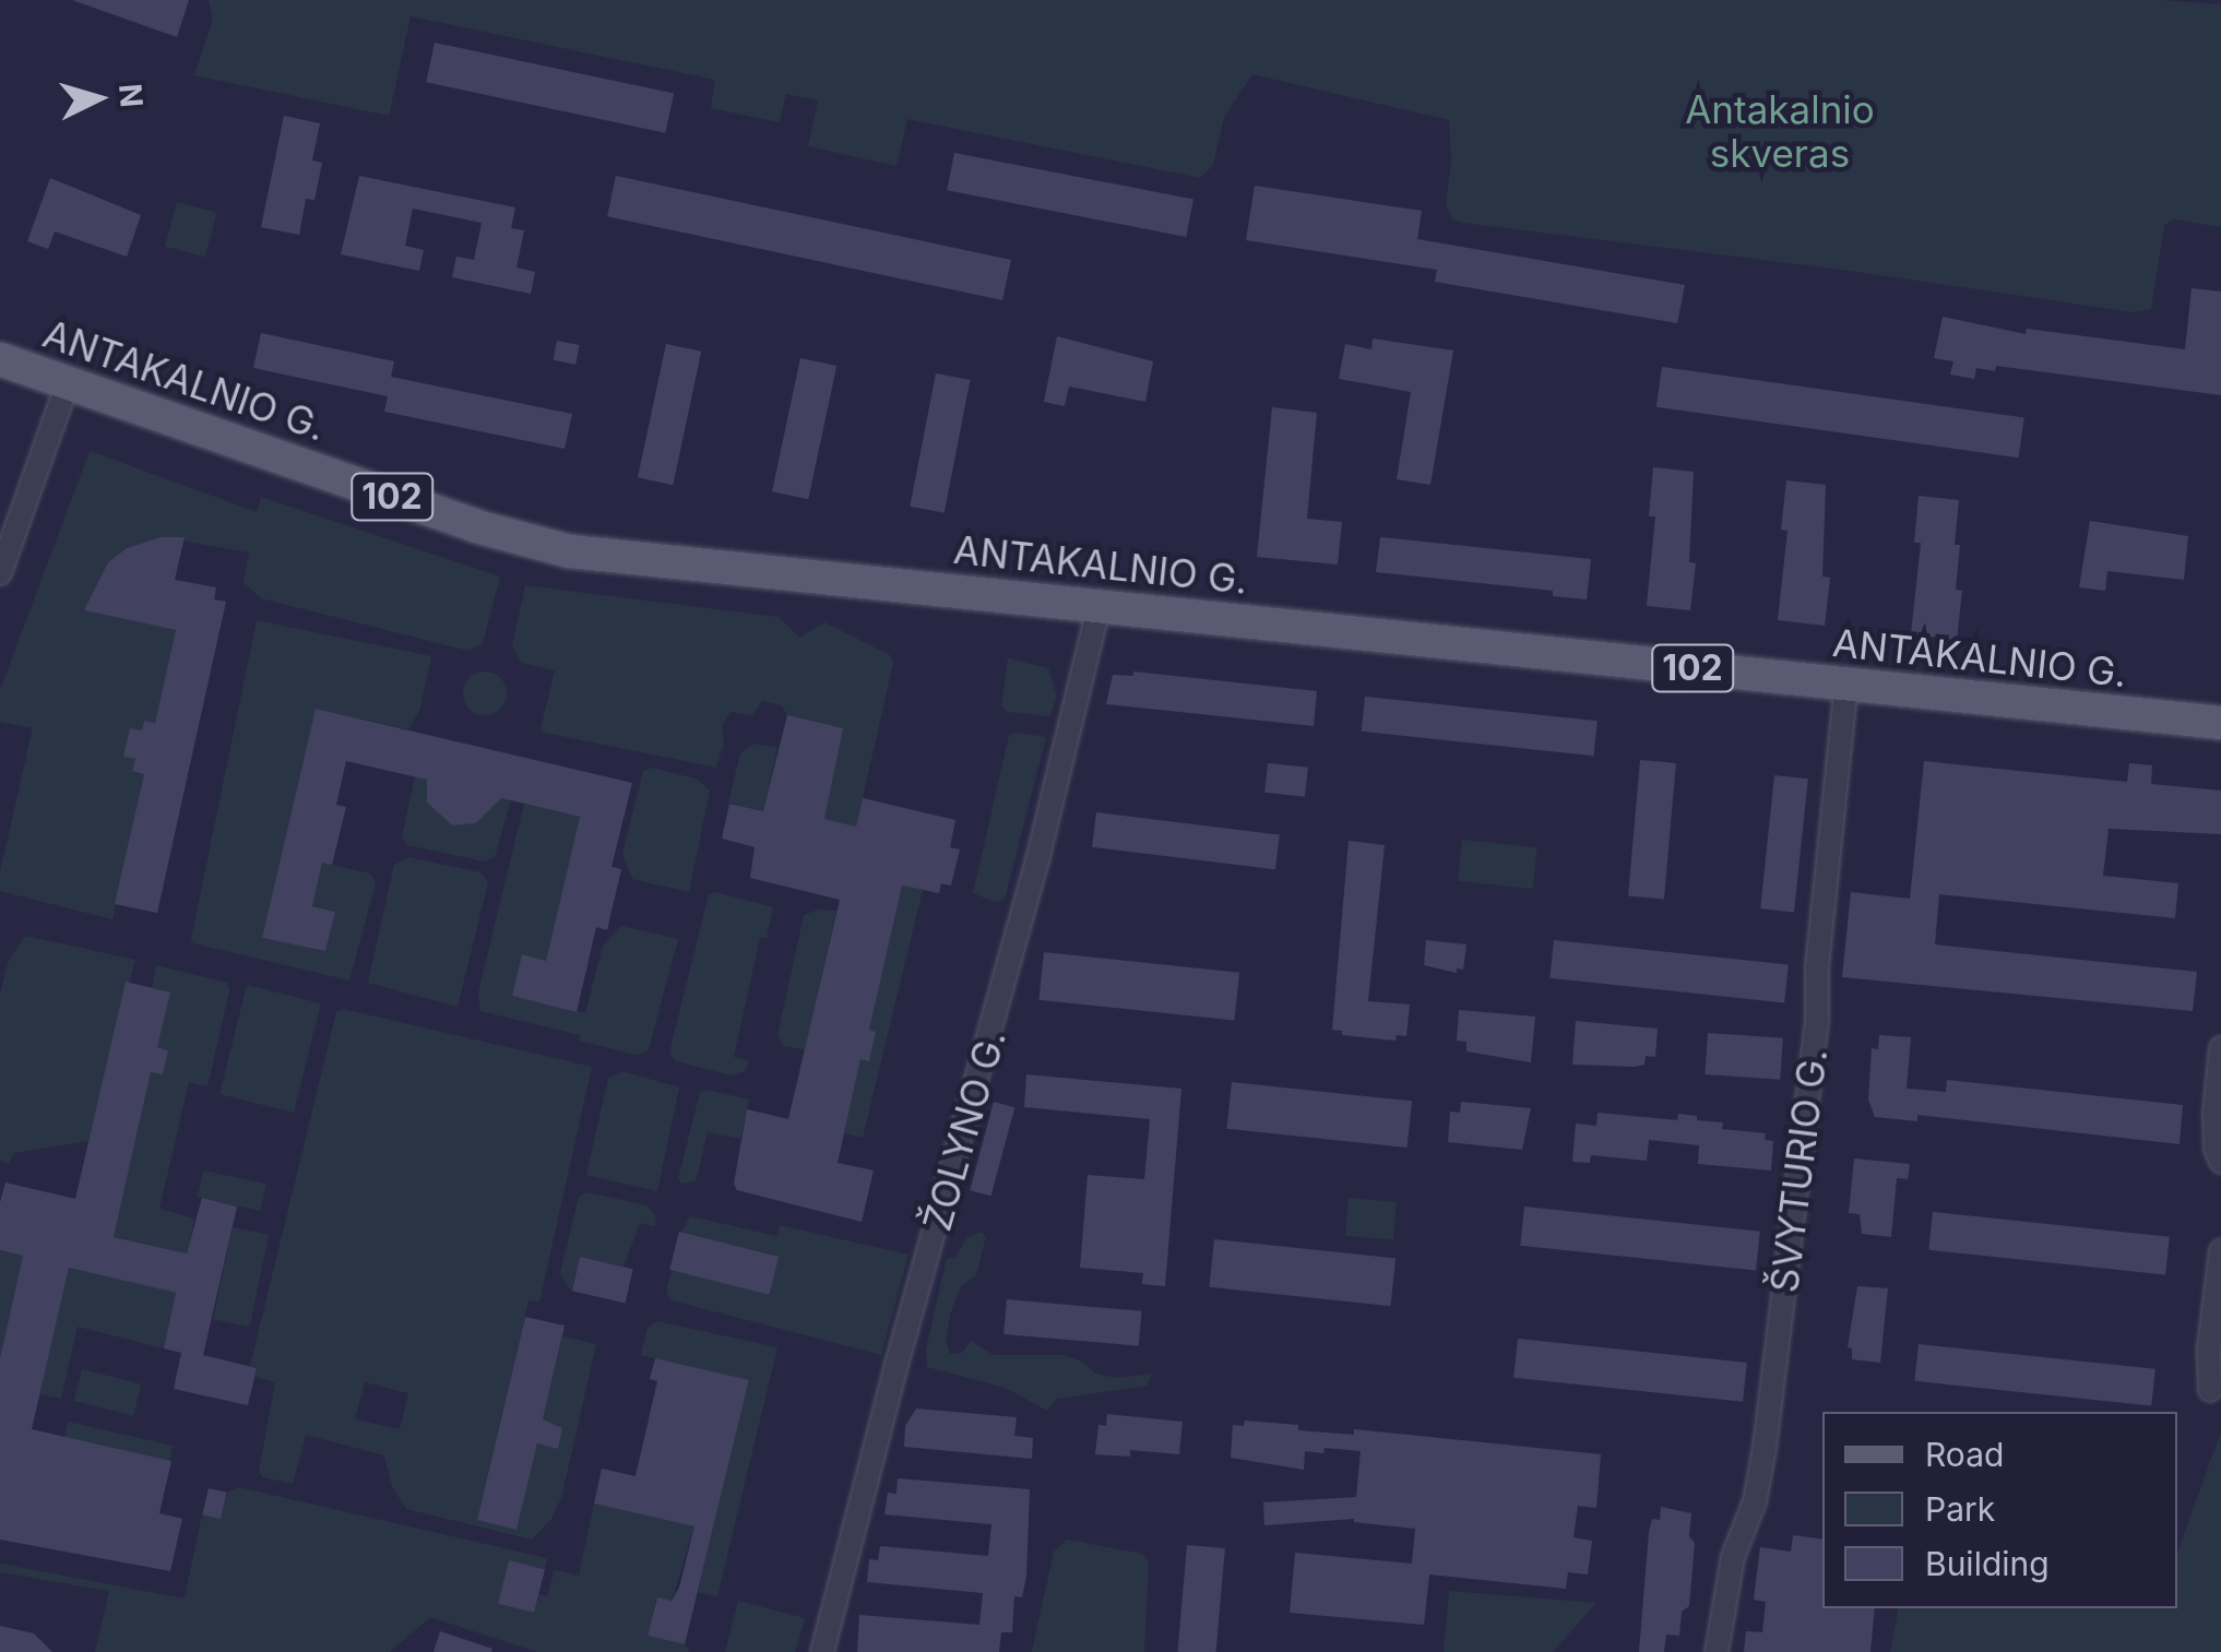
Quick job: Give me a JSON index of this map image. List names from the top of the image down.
{
  "streets": {
    "main road": ["ANTAKALNIO G.", "102"],
    "street": ["ŽOLYNO G.", "ŠVYTURIO G."]
  },
  "crossings": [
    ["ANTAKALNIO G.", "ŽOLYNO G."],
    ["ANTAKALNIO G.", "ŠVYTURIO G."]
  ],
  "parks": ["Antakalnio skveras"],
  "legend": ["Road", "Park", "Building"],
  "north": "right"
}
